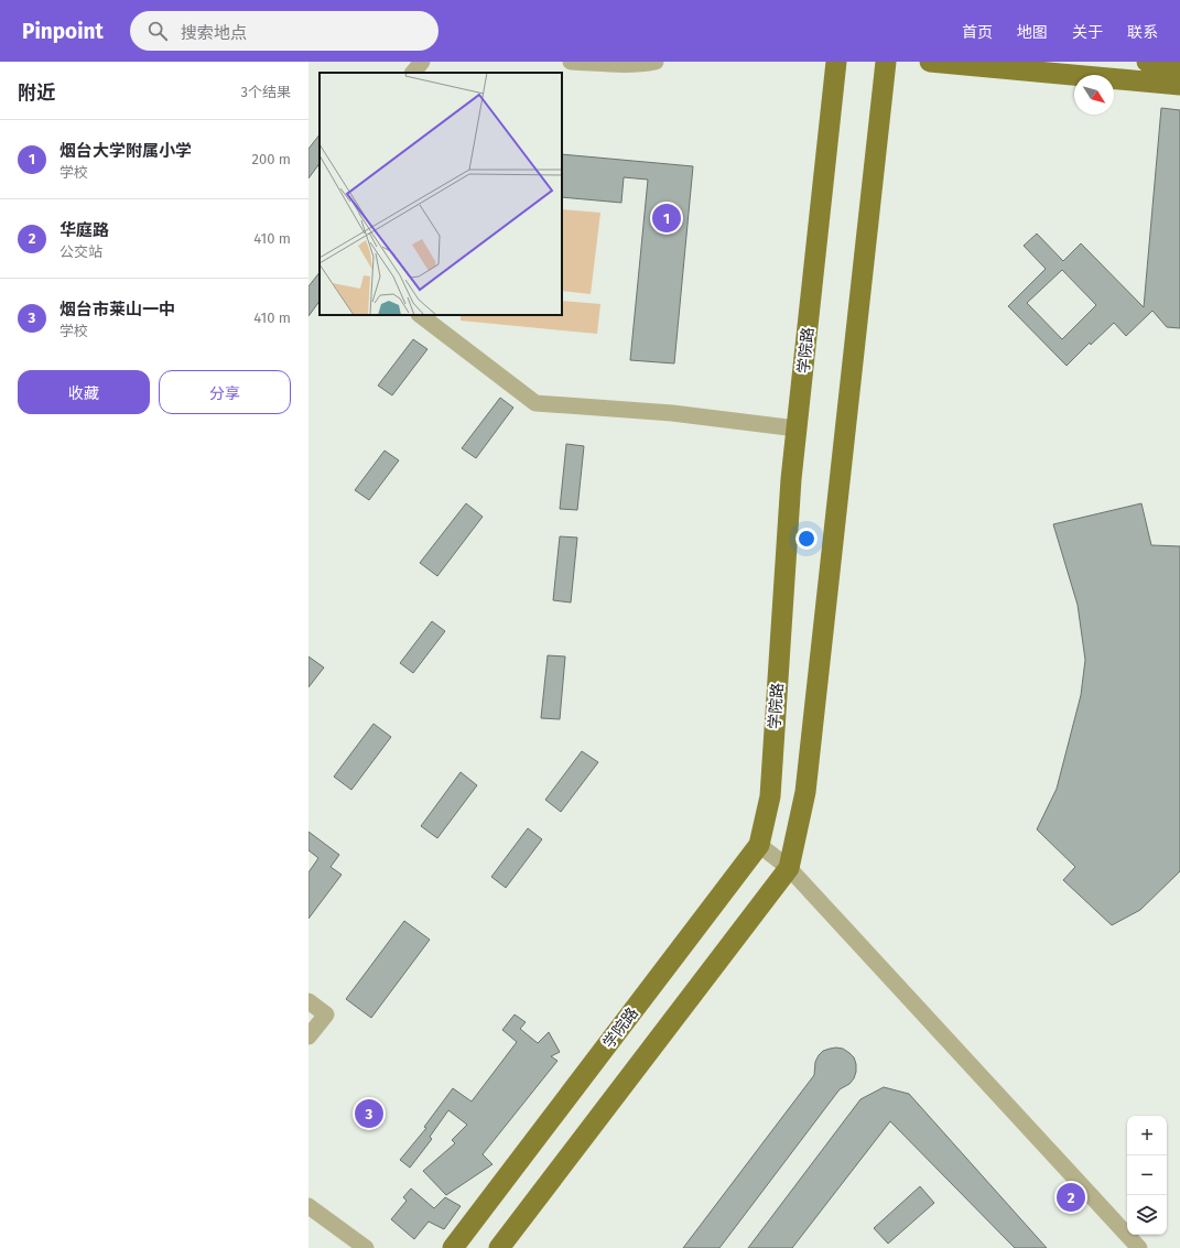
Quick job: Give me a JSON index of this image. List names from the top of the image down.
{
  "streets": {
    "main road": ["学院路"]
  },
  "north": "bottom right",
  "page": {
    "header": "Pinpoint",
    "search": "搜索地点",
    "nav": [
      "首页",
      "地图",
      "关于",
      "联系"
    ],
    "heading": ["附近", "3个结果"],
    "list": [
      {
        "mark": "1",
        "name": "烟台大学附属小学",
        "note": "学校",
        "value": "200 m"
      },
      {
        "mark": "2",
        "name": "华庭路",
        "note": "公交站",
        "value": "410 m"
      },
      {
        "mark": "3",
        "name": "烟台市莱山一中",
        "note": "学校",
        "value": "410 m"
      }
    ],
    "pins": ["1", "3", "2"],
    "buttons": ["收藏", "分享"],
    "map_buttons": ["+", "−"]
  }
}
